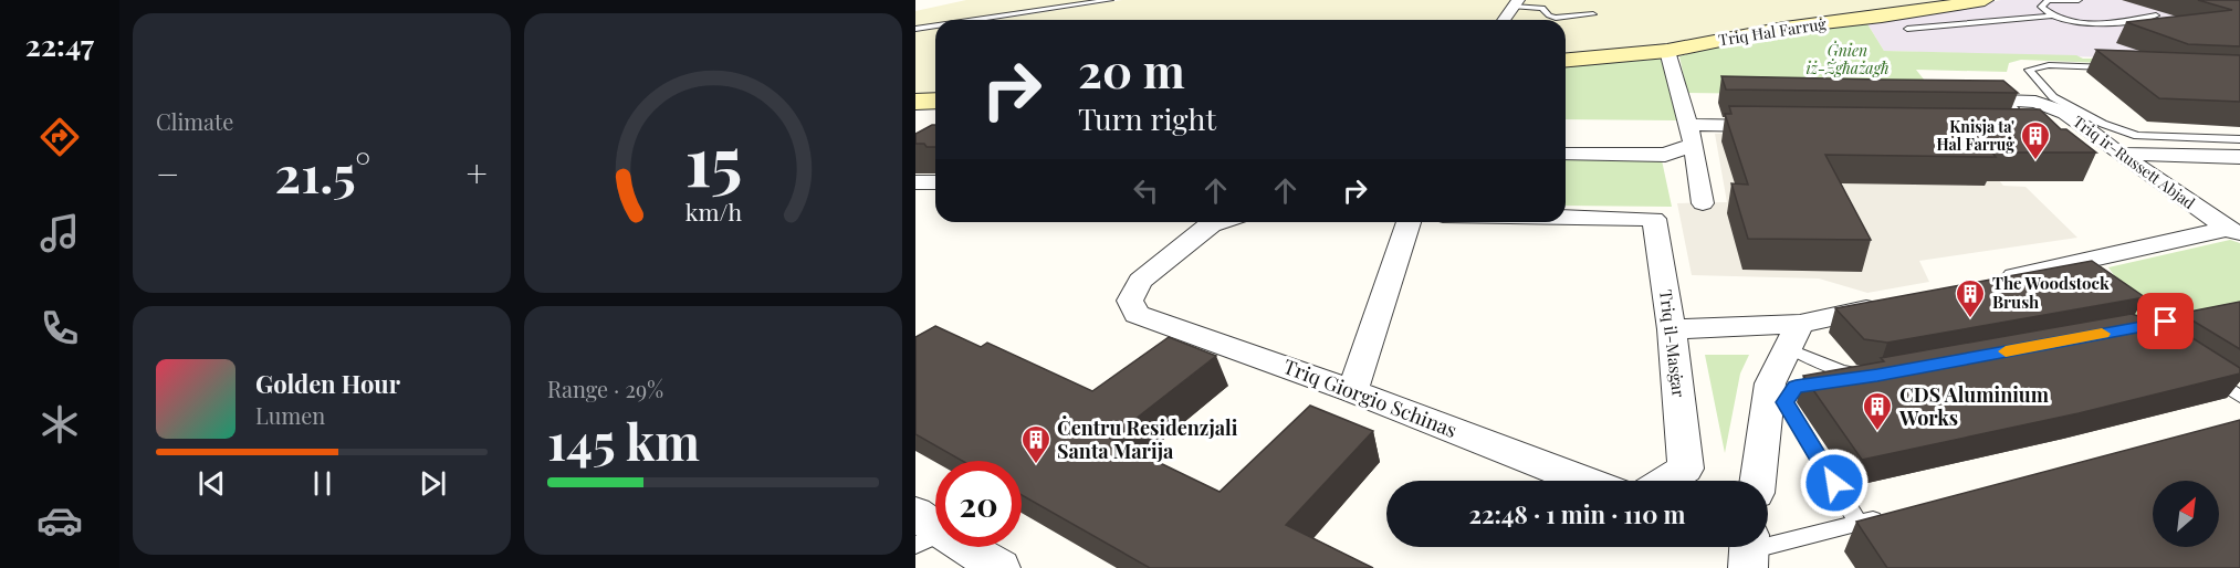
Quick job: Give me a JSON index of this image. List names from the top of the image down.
{
  "streets": {
    "main road": ["Triq Ħal Farruġ"],
    "street": ["Triq ir-Russett Abjad", "Triq il-Masġar", "Triq Giorgio Schinas"]
  },
  "parks": ["Ġnien iż-Żgħażagħ"],
  "places": {
    "building": [
      "Knisja ta' Ħal Farruġ",
      "The Woodstock Brush",
      "CDS Aluminium Works",
      "Ċentru Residenzjali Santa Marija"
    ]
  },
  "north": "top right",
  "page": {
    "tabs": "22:47",
    "tile": [
      "Climate",
      ["Range · 29%", "145 km"]
    ],
    "turn": ["20 m", "Turn right"],
    "heat": ["−", "21.5°", "+"],
    "song": ["Golden Hour", "Lumen"],
    "limit": "20",
    "trip": "22:48 · 1 min · 110 m",
    "gauge": ["15", "km/h"]
  }
}
